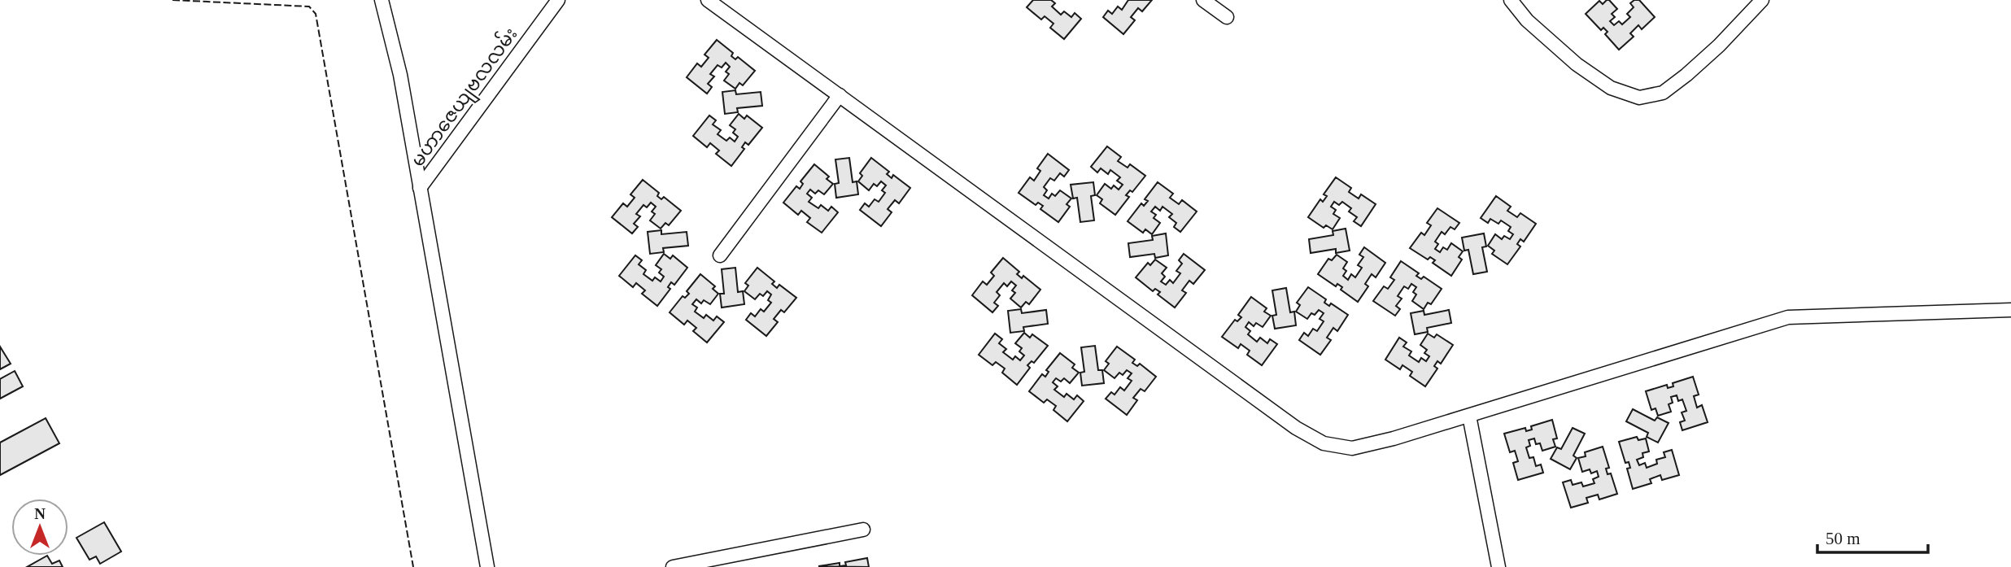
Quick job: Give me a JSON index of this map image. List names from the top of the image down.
{
  "streets": {
    "street": ["မဟာဇေယျဗလလမ်း"]
  },
  "scale_bar": "50 m",
  "north": "top"
}
